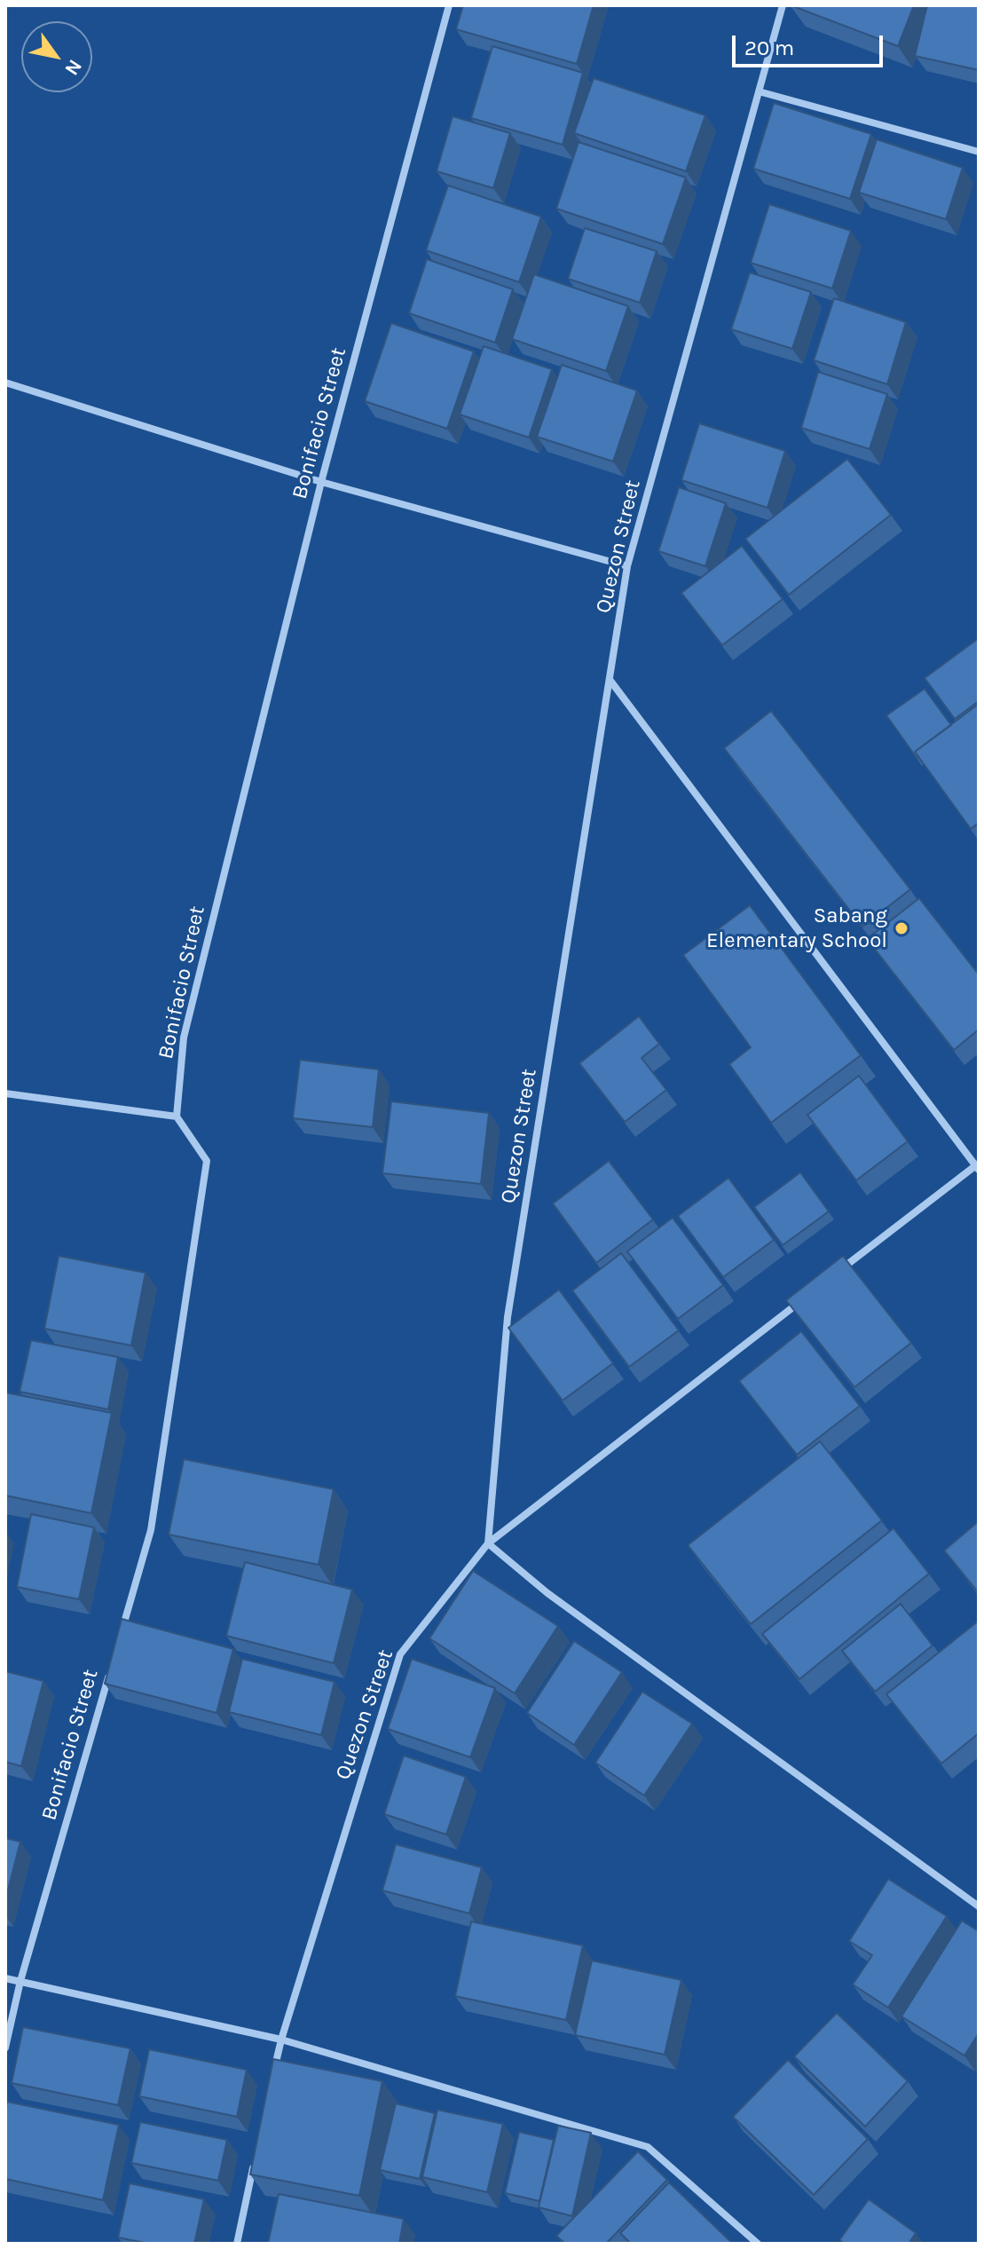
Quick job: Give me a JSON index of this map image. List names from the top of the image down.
{
  "streets": {
    "street": ["Bonifacio Street", "Quezon Street"]
  },
  "places": ["Sabang Elementary School"],
  "scale_bar": "20 m",
  "north": "bottom right"
}
